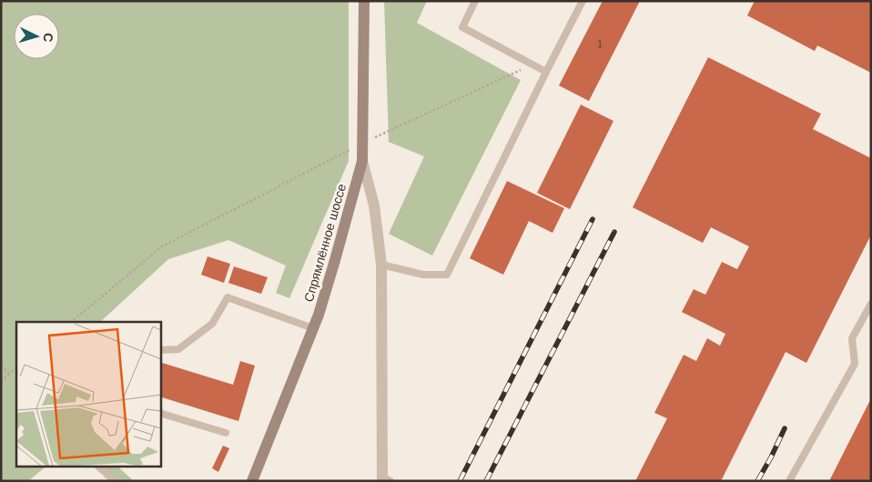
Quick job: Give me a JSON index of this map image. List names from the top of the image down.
{
  "streets": {
    "main road": ["Спрямлённое шоссе"]
  },
  "house_numbers": ["1"],
  "north": "right"
}
